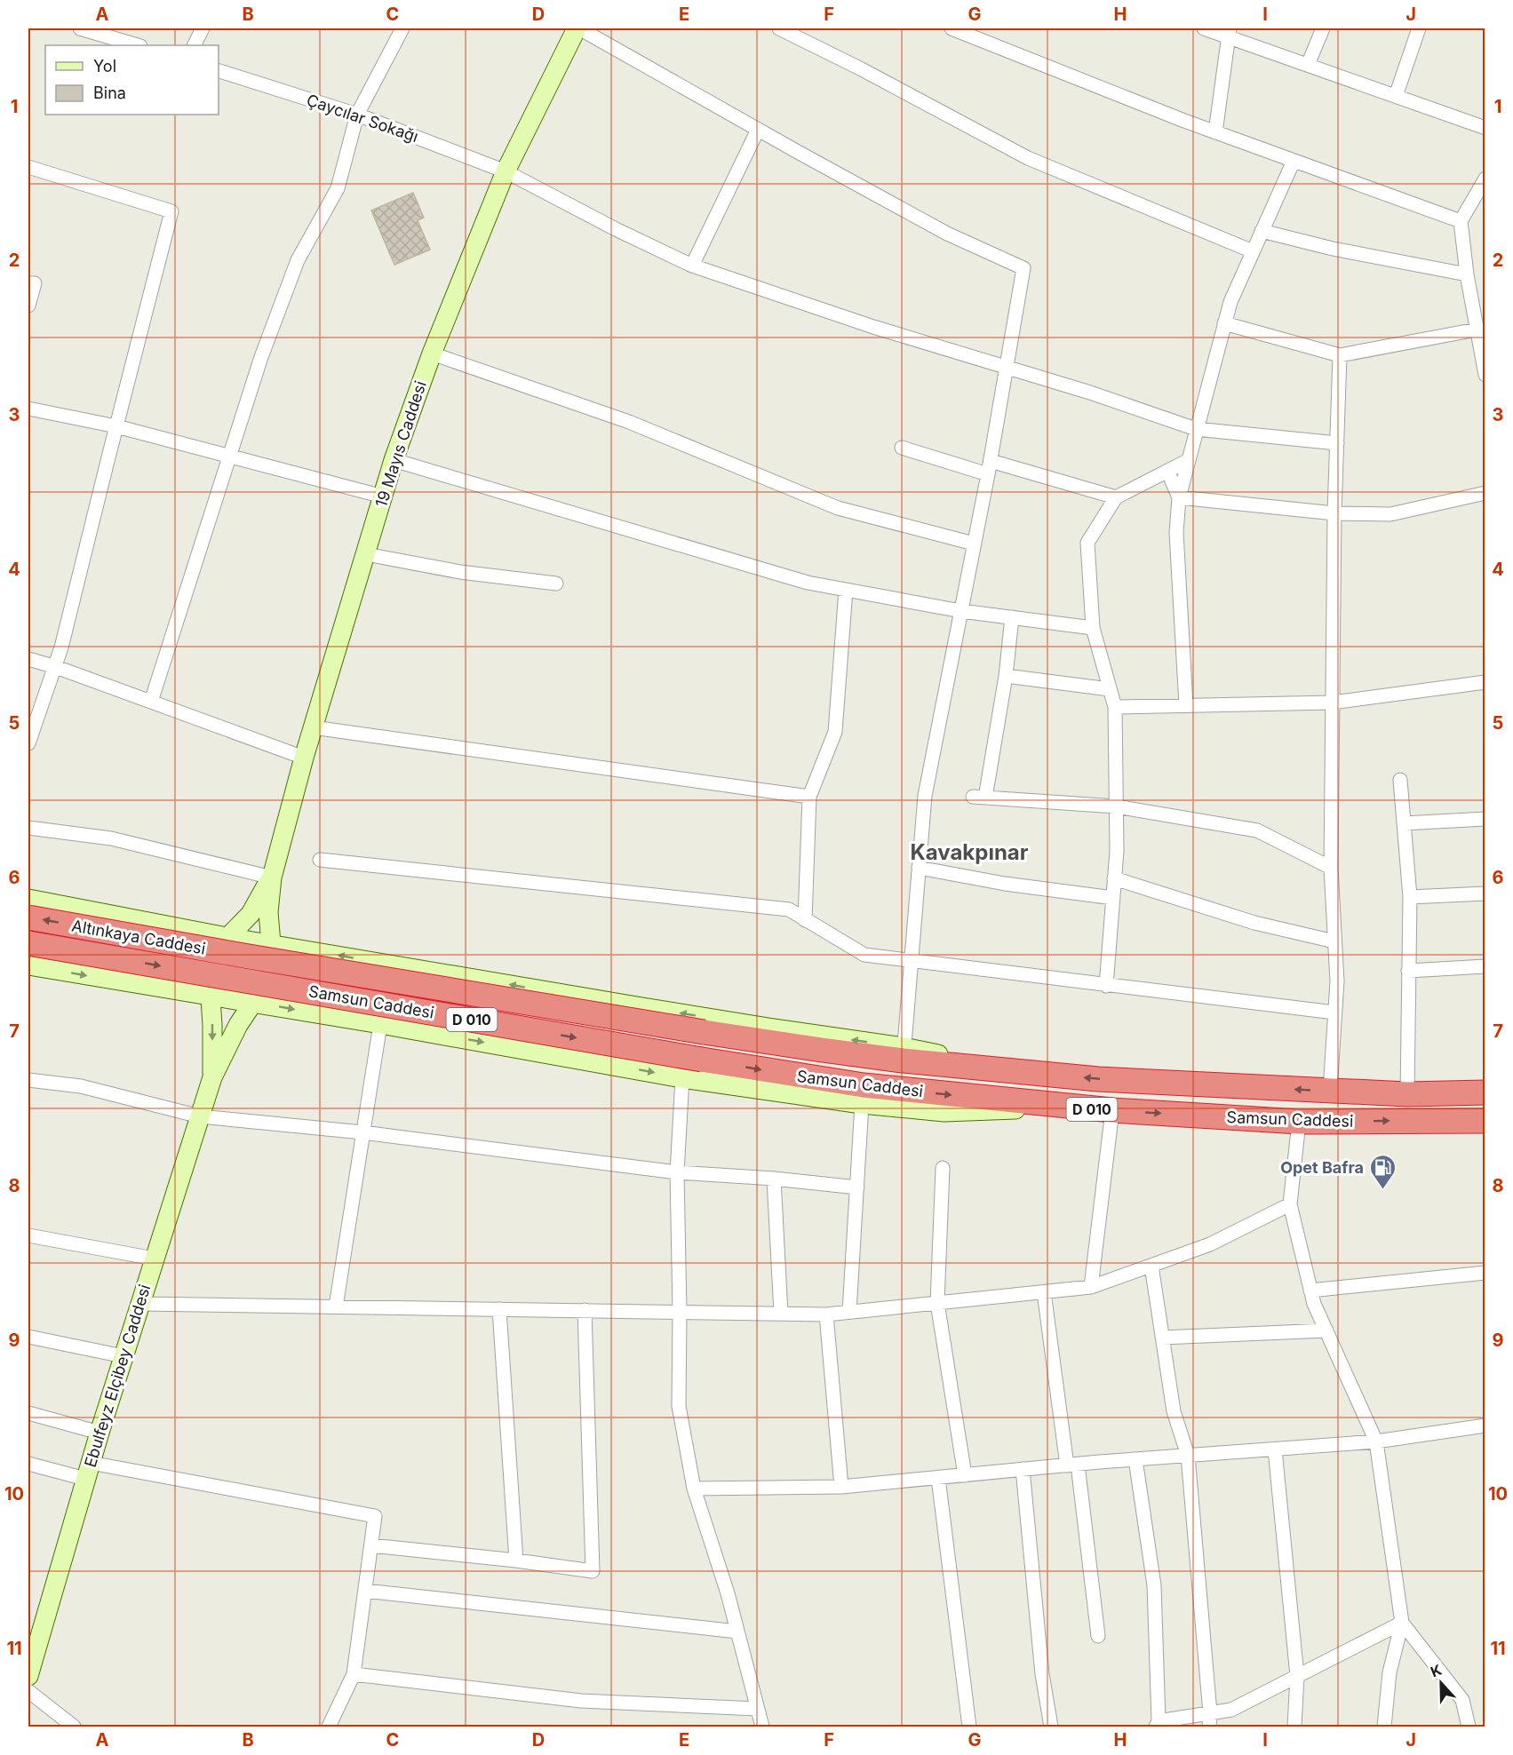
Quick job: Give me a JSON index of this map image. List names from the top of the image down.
{
  "streets": {
    "highway": ["Altınkaya Caddesi", "Samsun Caddesi", "D 010"],
    "street": ["Çaycılar Sokağı", "19 Mayıs Caddesi", "Ebulfeyz Elçibey Caddesi"]
  },
  "crossings": [
    ["Çaycılar Sokağı", "19 Mayıs Caddesi"],
    ["19 Mayıs Caddesi", "Ebulfeyz Elçibey Caddesi"],
    ["Altınkaya Caddesi", "Samsun Caddesi"]
  ],
  "districts": ["Kavakpınar"],
  "places": {
    "fuel station": ["Opet Bafra"]
  },
  "legend": ["Yol", "Bina"],
  "north": "top",
  "grid": {
    "columns": [
      "A",
      "B",
      "C",
      "D",
      "E",
      "F",
      "G",
      "H",
      "I",
      "J"
    ],
    "rows": [
      "1",
      "2",
      "3",
      "4",
      "5",
      "6",
      "7",
      "8",
      "9",
      "10",
      "11"
    ]
  }
}
